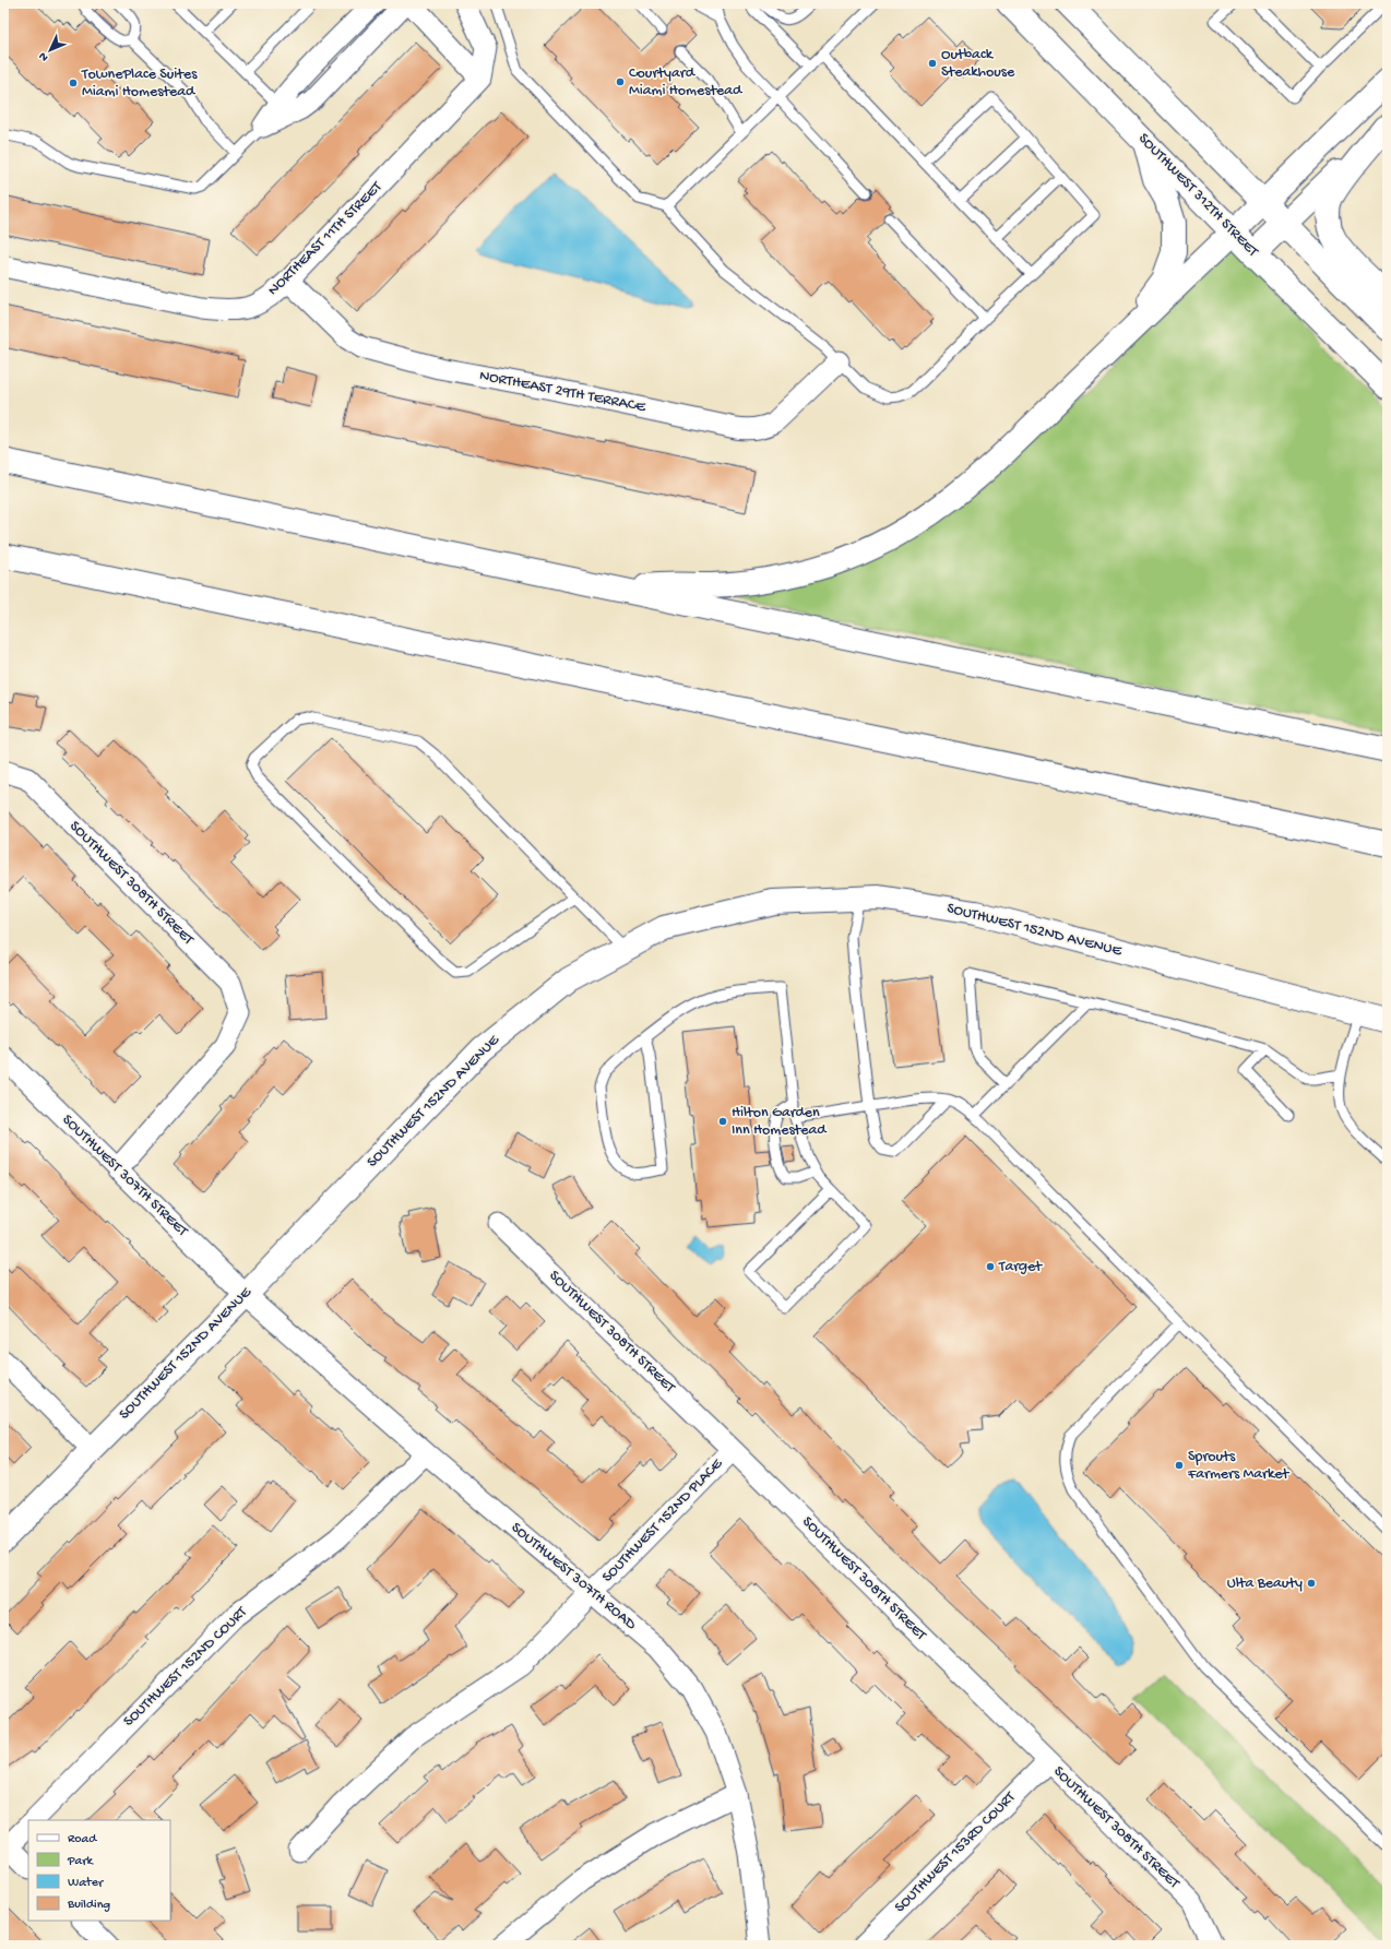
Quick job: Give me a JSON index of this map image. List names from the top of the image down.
{
  "streets": {
    "main road": ["SOUTHWEST 312TH STREET", "SOUTHWEST 152ND AVENUE"],
    "street": [
      "NORTHEAST 11TH STREET",
      "NORTHEAST 29TH TERRACE",
      "SOUTHWEST 308TH STREET",
      "SOUTHWEST 307TH STREET",
      "SOUTHWEST 152ND PLACE",
      "SOUTHWEST 307TH ROAD",
      "SOUTHWEST 152ND COURT",
      "SOUTHWEST 153RD COURT"
    ]
  },
  "crossings": [
    ["NORTHEAST 11TH STREET", "NORTHEAST 29TH TERRACE"],
    ["SOUTHWEST 308TH STREET", "SOUTHWEST 307TH STREET"],
    ["SOUTHWEST 308TH STREET", "SOUTHWEST 152ND PLACE"],
    ["SOUTHWEST 308TH STREET", "SOUTHWEST 153RD COURT"],
    ["SOUTHWEST 152ND AVENUE", "SOUTHWEST 307TH STREET"],
    ["SOUTHWEST 152ND AVENUE", "SOUTHWEST 307TH ROAD"],
    ["SOUTHWEST 307TH STREET", "SOUTHWEST 307TH ROAD"],
    ["SOUTHWEST 152ND PLACE", "SOUTHWEST 307TH ROAD"],
    ["SOUTHWEST 307TH ROAD", "SOUTHWEST 152ND COURT"]
  ],
  "places": [
    "Outback Steakhouse",
    "Courtyard Miami Homestead",
    "TownePlace Suites Miami Homestead",
    "Hilton Garden Inn Homestead",
    "Target",
    "Sprouts Farmers Market",
    "Ulta Beauty"
  ],
  "legend": [
    "Road",
    "Park",
    "Water",
    "Building"
  ],
  "north": "bottom left"
}
